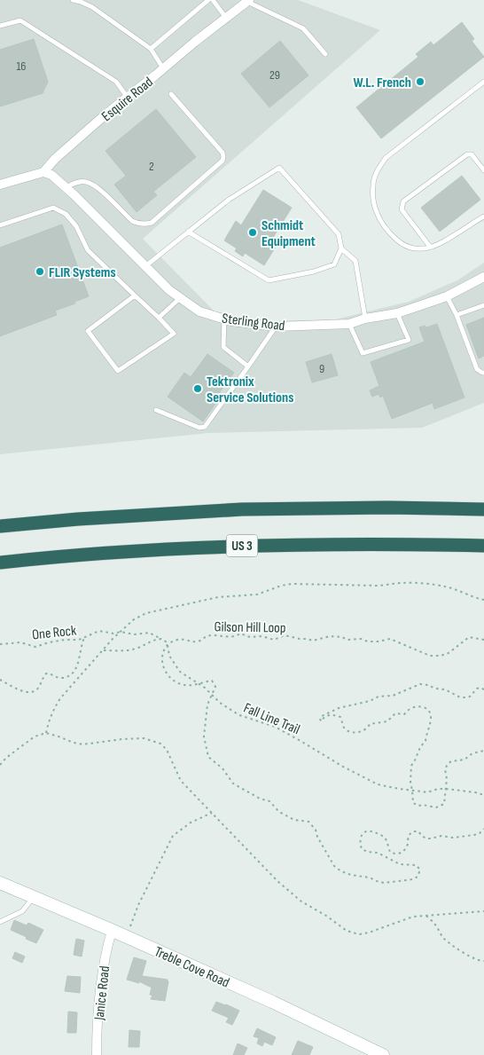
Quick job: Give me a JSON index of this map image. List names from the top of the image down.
{
  "streets": {
    "highway": ["US 3"],
    "main road": ["Treble Cove Road"],
    "street": ["Esquire Road", "Sterling Road", "Janice Road"],
    "path": ["Gilson Hill Loop", "One Rock", "Fall Line Trail"]
  },
  "crossings": [
    ["Esquire Road", "Sterling Road"],
    ["Gilson Hill Loop", "Fall Line Trail"],
    ["One Rock", "Fall Line Trail"],
    ["Treble Cove Road", "Janice Road"]
  ],
  "places": [
    "W.L. French",
    "Schmidt Equipment",
    "FLIR Systems",
    "Tektronix Service Solutions"
  ],
  "house_numbers": [
    "16",
    "29",
    "2",
    "9"
  ]
}
